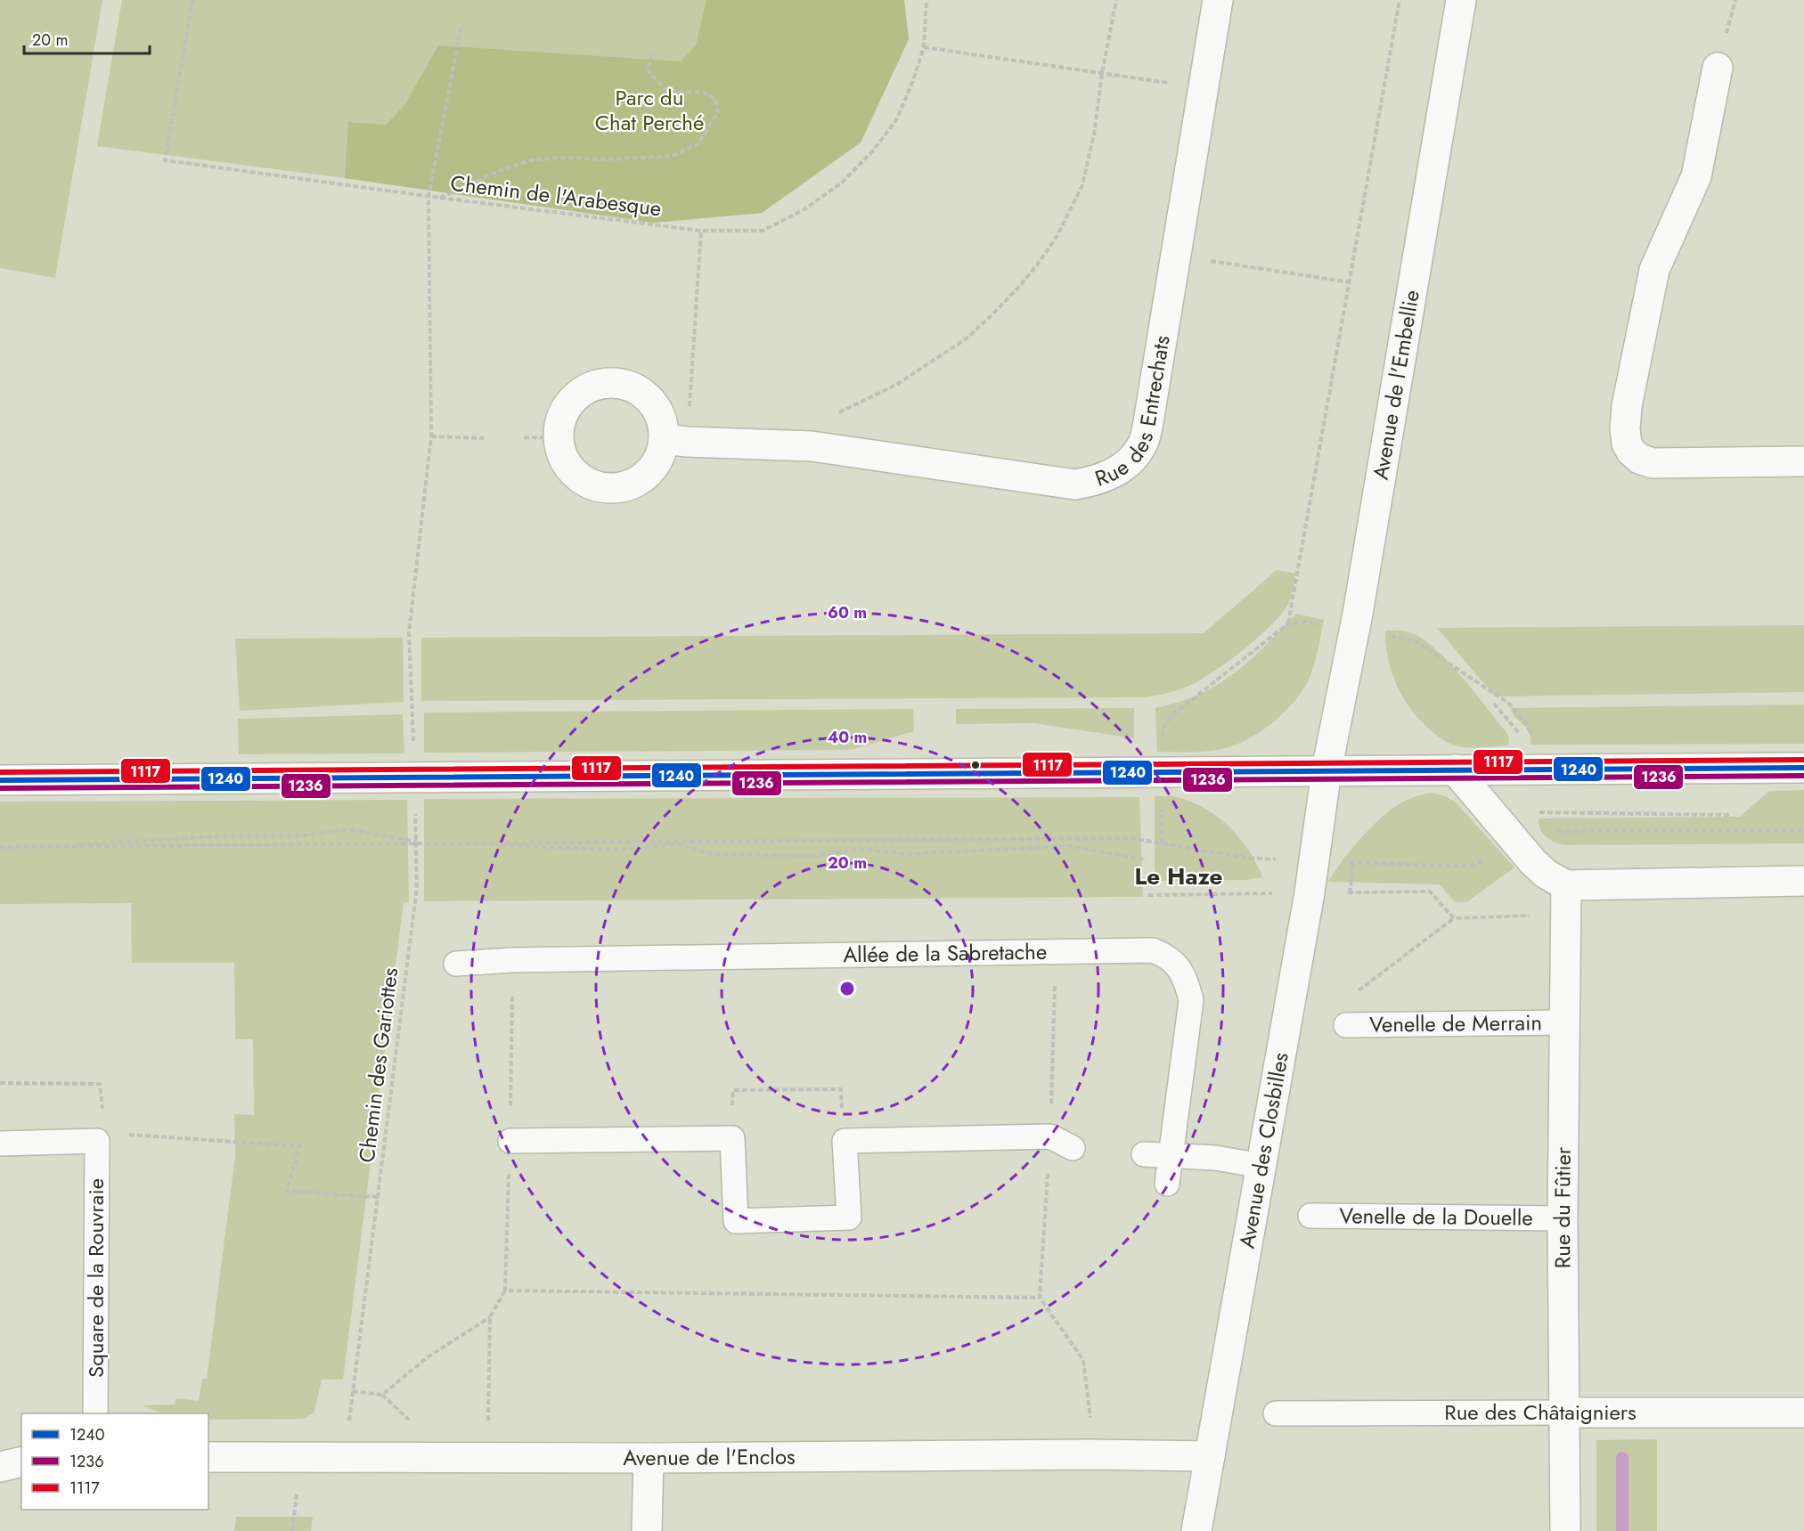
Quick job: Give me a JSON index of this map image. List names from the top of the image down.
{
  "streets": {
    "street": [
      "Avenue de l'Embellie",
      "Rue des Entrechats",
      "Avenue des Closbilles",
      "Rue du Fûtier",
      "Rue des Châtaigniers",
      "Avenue de l'Enclos"
    ],
    "lane": [
      "Allée de la Sabretache",
      "Venelle de Merrain",
      "Venelle de la Douelle",
      "Square de la Rouvraie"
    ],
    "path": ["Chemin de l'Arabesque", "Chemin des Gariottes"]
  },
  "crossings": [
    ["Chemin de l'Arabesque", "Chemin des Gariottes"],
    ["Avenue de l'Embellie", "Avenue des Closbilles"],
    ["Venelle de Merrain", "Rue du Fûtier"],
    ["Avenue des Closbilles", "Avenue de l'Enclos"],
    ["Rue du Fûtier", "Venelle de la Douelle"],
    ["Rue du Fûtier", "Rue des Châtaigniers"]
  ],
  "districts": ["Le Haze"],
  "parks": ["Parc du Chat Perché"],
  "lines": ["transit line 1117", "transit line 1240", "transit line 1236"],
  "legend": ["1240", "1236", "1117"],
  "scale_bar": "20 m",
  "rings": ["60 m", "40 m", "20 m"]
}
